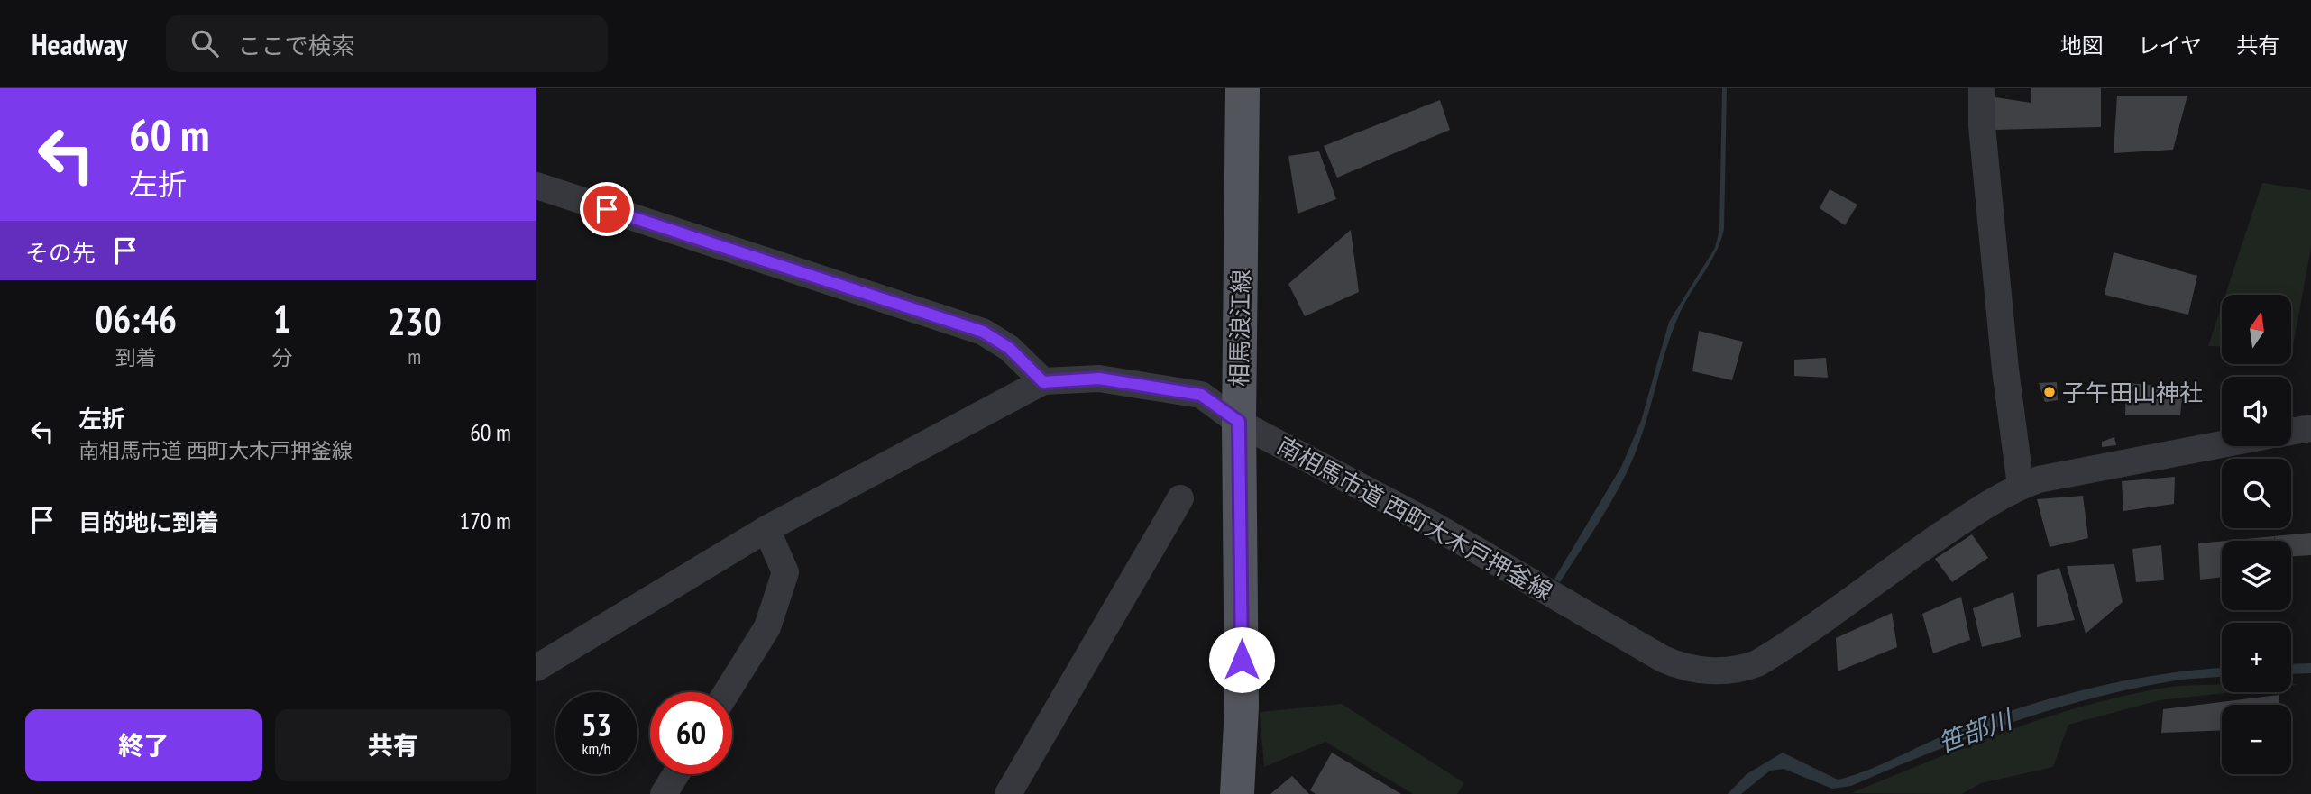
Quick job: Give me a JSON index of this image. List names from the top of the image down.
{
  "streets": {
    "main road": ["相馬浪江線"],
    "street": ["南相馬市道 西町大木戸押釜線"]
  },
  "crossings": [
    ["相馬浪江線", "南相馬市道 西町大木戸押釜線"]
  ],
  "water": ["笹部川"],
  "places": ["子午田山神社"],
  "north": "top",
  "page": {
    "header": "Headway",
    "search": "ここで検索",
    "nav": ["地図", "レイヤ", "共有"],
    "turn": ["60 m", "左折"],
    "then": "その先",
    "eta": [
      "06:46",
      "到着",
      "1",
      "分",
      "230",
      "m"
    ],
    "map_buttons": ["+", "−"],
    "list": [
      {
        "name": "左折",
        "note": "南相馬市道 西町大木戸押釜線",
        "value": "60 m"
      },
      {
        "name": "目的地に到着",
        "value": "170 m"
      }
    ],
    "speed": "53 km/h",
    "limit": "60",
    "buttons": ["終了", "共有"]
  }
}
